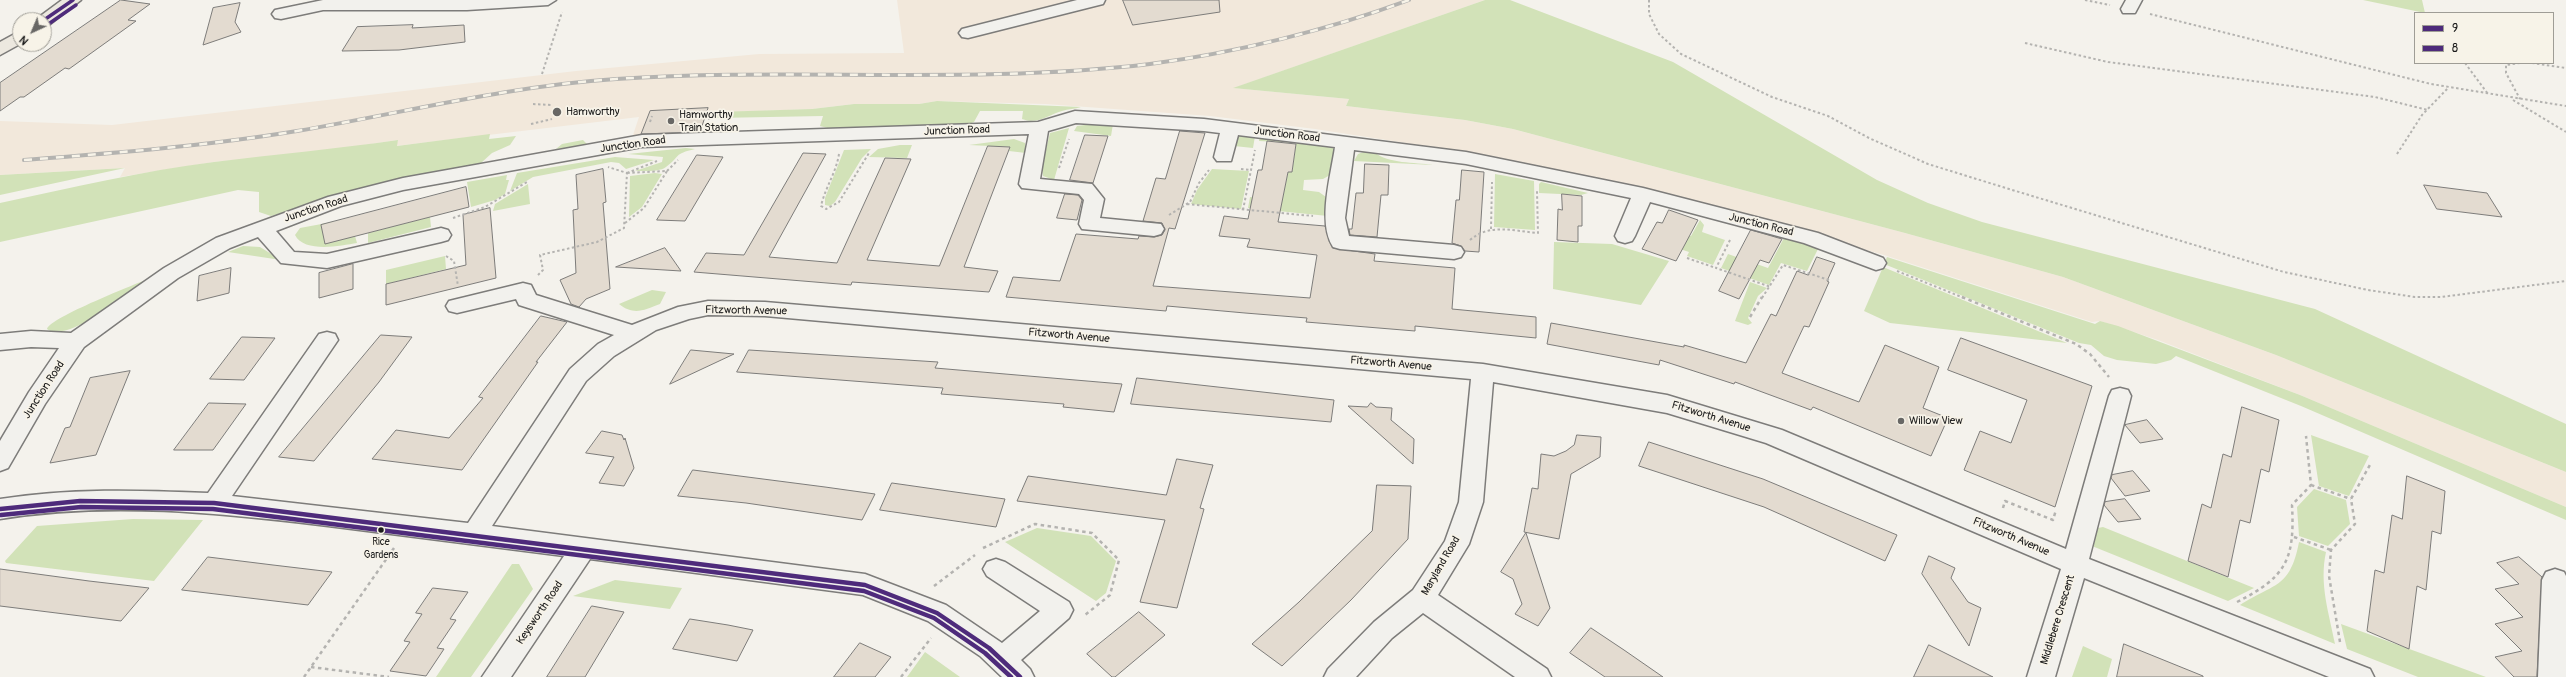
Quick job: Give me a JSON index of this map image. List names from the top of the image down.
{
  "streets": {
    "street": [
      "Junction Road",
      "Fitzworth Avenue",
      "Maryland Road",
      "Keysworth Road",
      "Middlebere Crescent"
    ]
  },
  "crossings": [
    ["Fitzworth Avenue", "Maryland Road"],
    ["Fitzworth Avenue", "Middlebere Crescent"]
  ],
  "places": [
    "Hamworthy",
    "Hamworthy Train Station",
    "Willow View",
    "Rice Gardens"
  ],
  "lines": ["transit line 9", "transit line 8"],
  "legend": ["9", "8"],
  "north": "bottom left"
}
